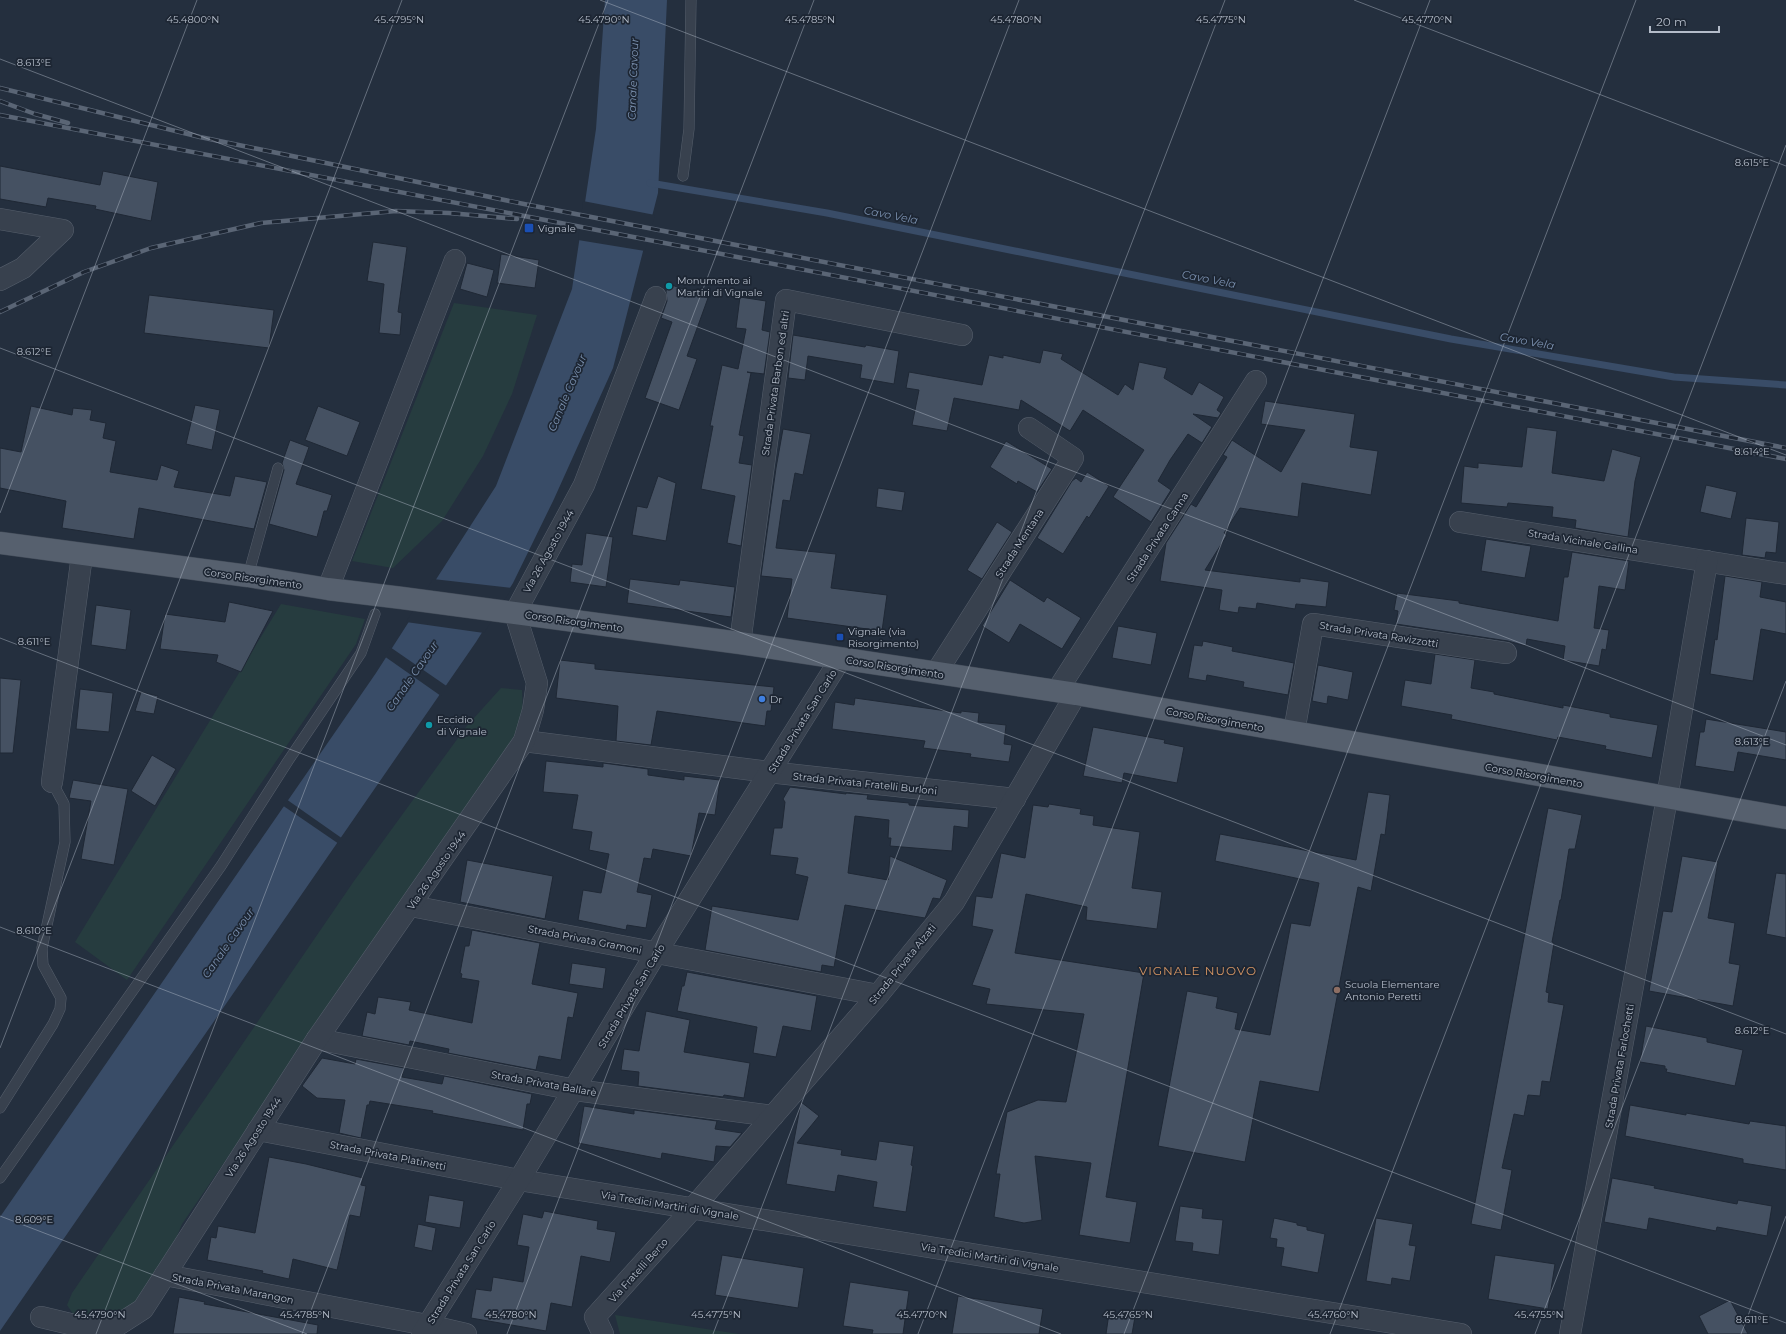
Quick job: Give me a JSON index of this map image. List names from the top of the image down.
{
  "streets": {
    "main road": ["Corso Risorgimento"],
    "street": [
      "Strada Privata Barbon ed altri",
      "Strada Privata Canna",
      "Strada Vicinale Gallina",
      "Strada Mentana",
      "Via 26 Agosto 1944",
      "Strada Privata Ravizzotti",
      "Strada Privata San Carlo",
      "Strada Privata Fratelli Burloni",
      "Strada Privata Gramoni",
      "Strada Privata Alzati",
      "Strada Privata Farlochetti",
      "Strada Privata Ballarè",
      "Strada Privata Platinetti",
      "Via Tredici Martiri di Vignale",
      "Via Fratelli Berto",
      "Strada Privata Marangon"
    ]
  },
  "crossings": [
    ["Strada Privata Barbon ed altri", "Corso Risorgimento"],
    ["Strada Privata Canna", "Corso Risorgimento"],
    ["Strada Privata Canna", "Strada Privata Alzati"],
    ["Strada Mentana", "Corso Risorgimento"],
    ["Via 26 Agosto 1944", "Corso Risorgimento"],
    ["Via 26 Agosto 1944", "Strada Privata Fratelli Burloni"],
    ["Via 26 Agosto 1944", "Strada Privata Gramoni"],
    ["Via 26 Agosto 1944", "Strada Privata Ballarè"],
    ["Via 26 Agosto 1944", "Strada Privata Platinetti"],
    ["Via 26 Agosto 1944", "Strada Privata Marangon"],
    ["Corso Risorgimento", "Strada Privata Ravizzotti"],
    ["Corso Risorgimento", "Strada Privata San Carlo"],
    ["Corso Risorgimento", "Strada Privata Alzati"],
    ["Corso Risorgimento", "Strada Privata Farlochetti"],
    ["Strada Privata San Carlo", "Strada Privata Fratelli Burloni"],
    ["Strada Privata San Carlo", "Strada Privata Gramoni"],
    ["Strada Privata San Carlo", "Strada Privata Ballarè"],
    ["Strada Privata San Carlo", "Strada Privata Platinetti"],
    ["Strada Privata San Carlo", "Via Tredici Martiri di Vignale"],
    ["Strada Privata San Carlo", "Strada Privata Marangon"],
    ["Strada Privata Fratelli Burloni", "Strada Privata Alzati"],
    ["Strada Privata Gramoni", "Strada Privata Alzati"],
    ["Strada Privata Alzati", "Strada Privata Ballarè"],
    ["Strada Privata Alzati", "Via Tredici Martiri di Vignale"],
    ["Strada Privata Alzati", "Via Fratelli Berto"],
    ["Strada Privata Platinetti", "Via Tredici Martiri di Vignale"],
    ["Via Tredici Martiri di Vignale", "Via Fratelli Berto"]
  ],
  "districts": ["VIGNALE NUOVO"],
  "water": ["Canale Cavour", "Cavo Vela"],
  "places": {
    "transit": ["Vignale", "Vignale (via Risorgimento)"],
    "other": [
      "Monumento ai Martiri di Vignale",
      "Dr",
      "Eccidio di Vignale",
      "Scuola Elementare Antonio Peretti"
    ]
  },
  "scale_bar": "20 m",
  "coordinates": [
    "45.4800°N",
    "45.4795°N",
    "45.4785°N",
    "45.4780°N",
    "45.4775°N",
    "45.4790°N",
    "45.4770°N",
    "8.613°E",
    "8.615°E",
    "8.612°E",
    "8.614°E",
    "8.611°E",
    "8.610°E",
    "8.609°E",
    "45.4765°N",
    "45.4760°N",
    "45.4755°N"
  ]
}
